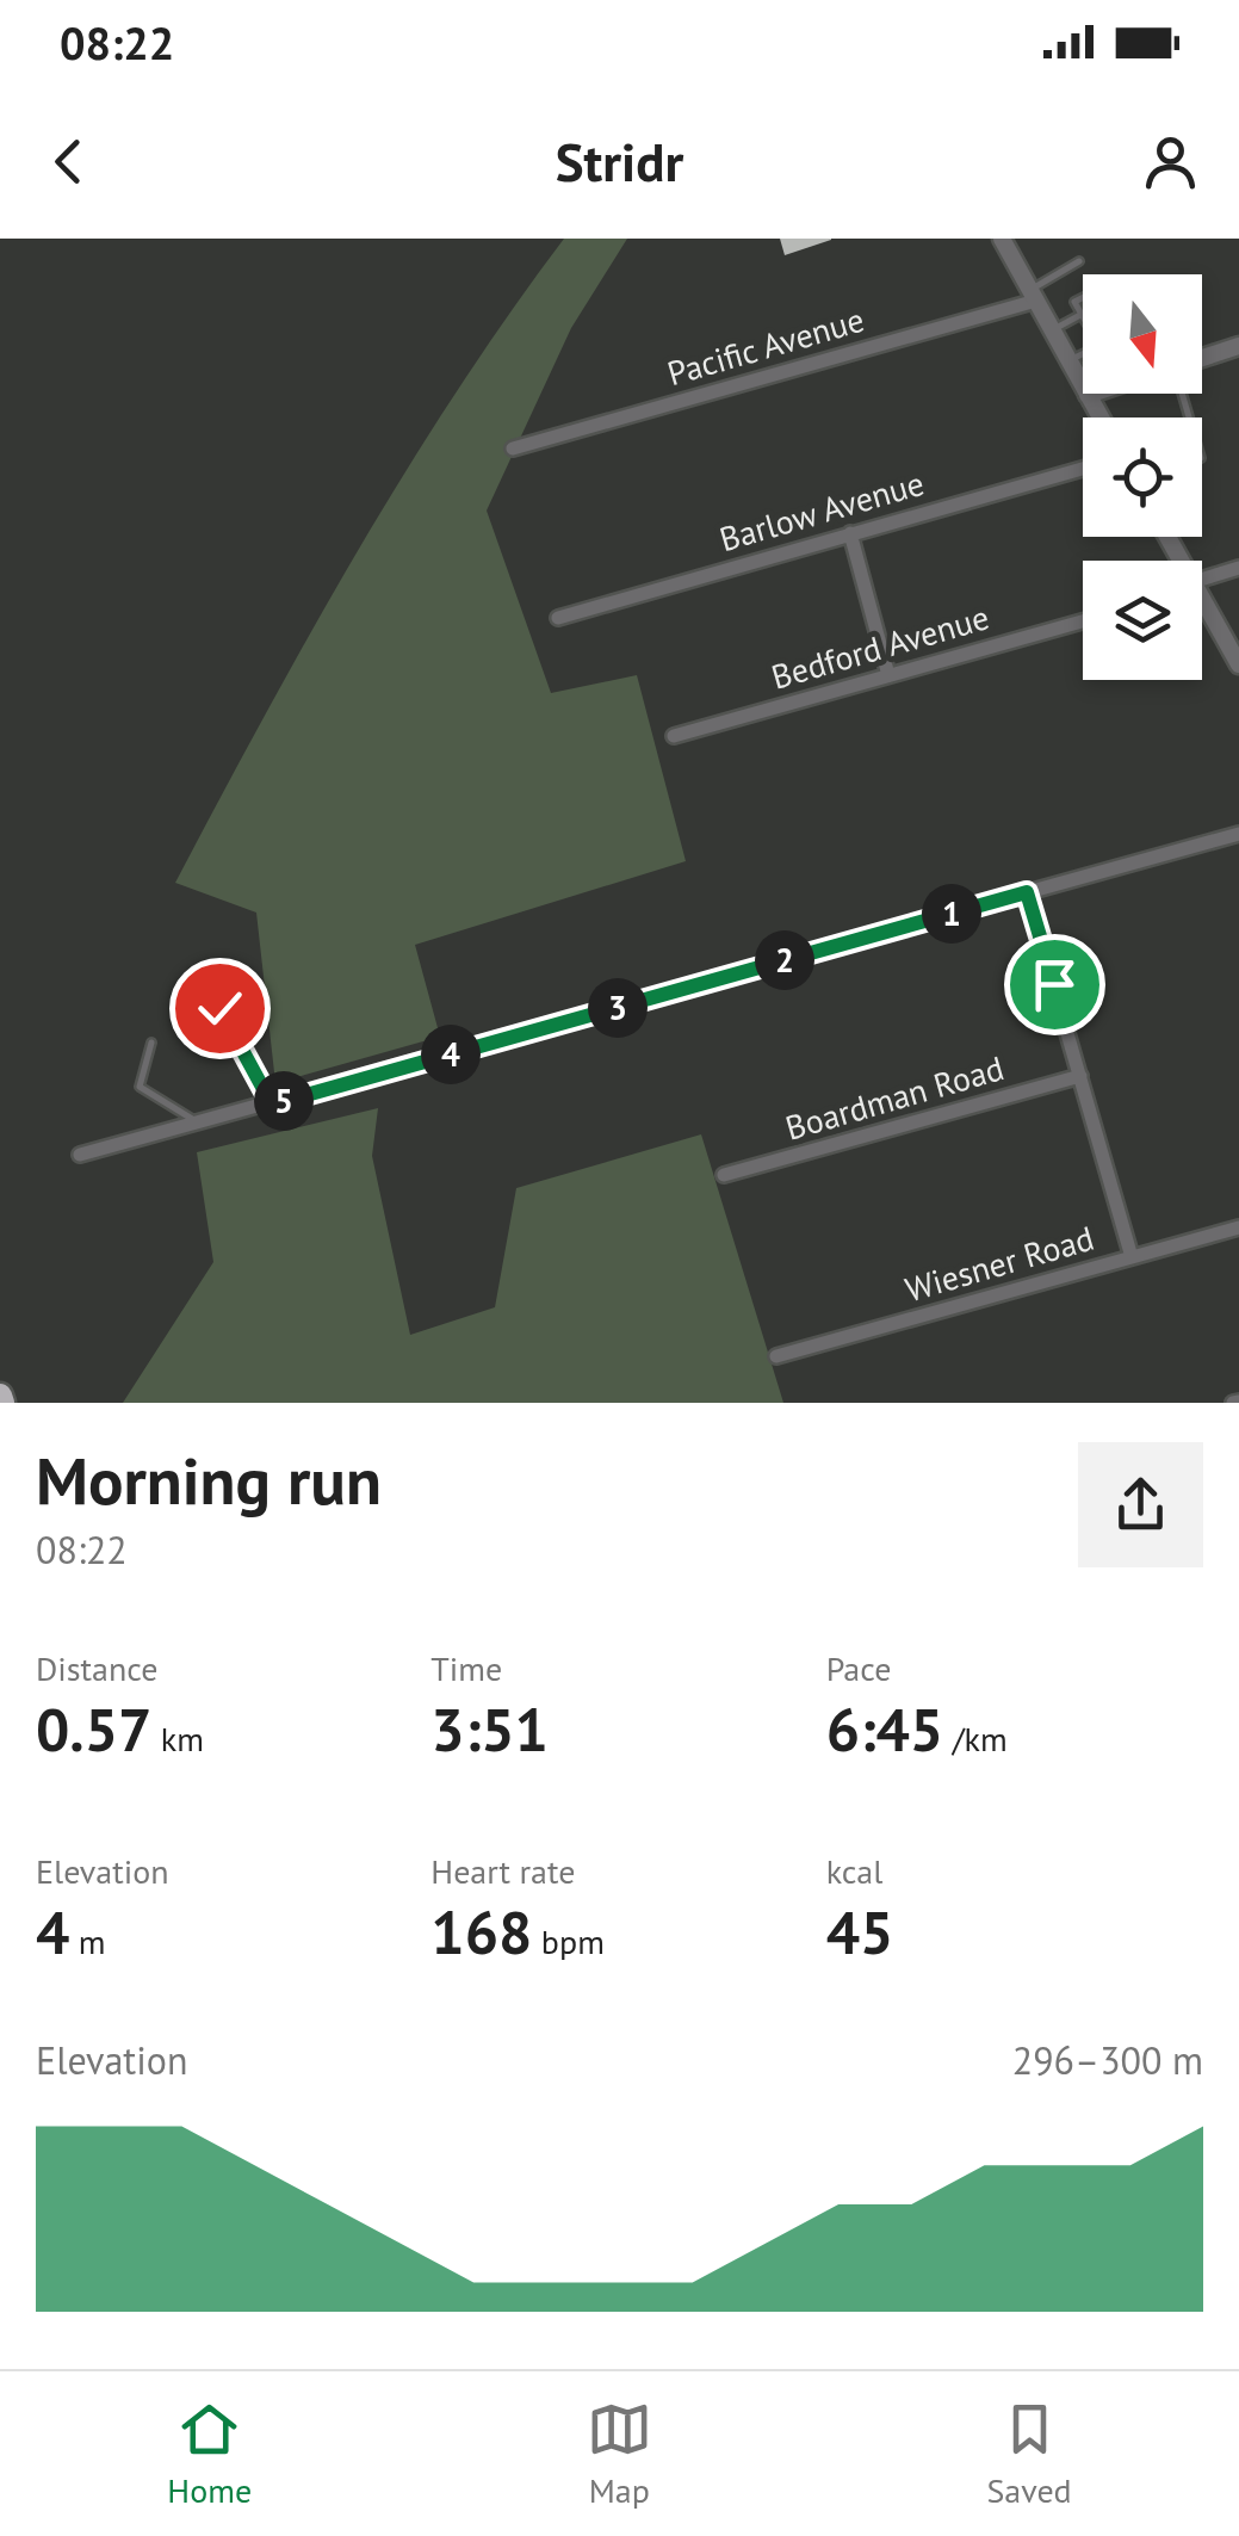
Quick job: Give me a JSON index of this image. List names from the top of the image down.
{
  "streets": {
    "street": [
      "Pacific Avenue",
      "Barlow Avenue",
      "Bedford Avenue",
      "Boardman Road",
      "Wiesner Road"
    ]
  },
  "north": "bottom",
  "page": {
    "status": "08:22",
    "header": "Stridr",
    "pins": [
      "1",
      "2",
      "3",
      "4",
      "5"
    ],
    "heading": ["Morning run", "08:22"],
    "stats": [
      ["Distance", "0.57 km"],
      ["Time", "3:51"],
      ["Pace", "6:45 /km"],
      ["Elevation", "4 m"],
      ["Heart rate", "168 bpm"],
      ["kcal", "45"]
    ],
    "chart": ["Elevation", "296–300 m"],
    "tabs": ["Home", "Map", "Saved"]
  }
}
